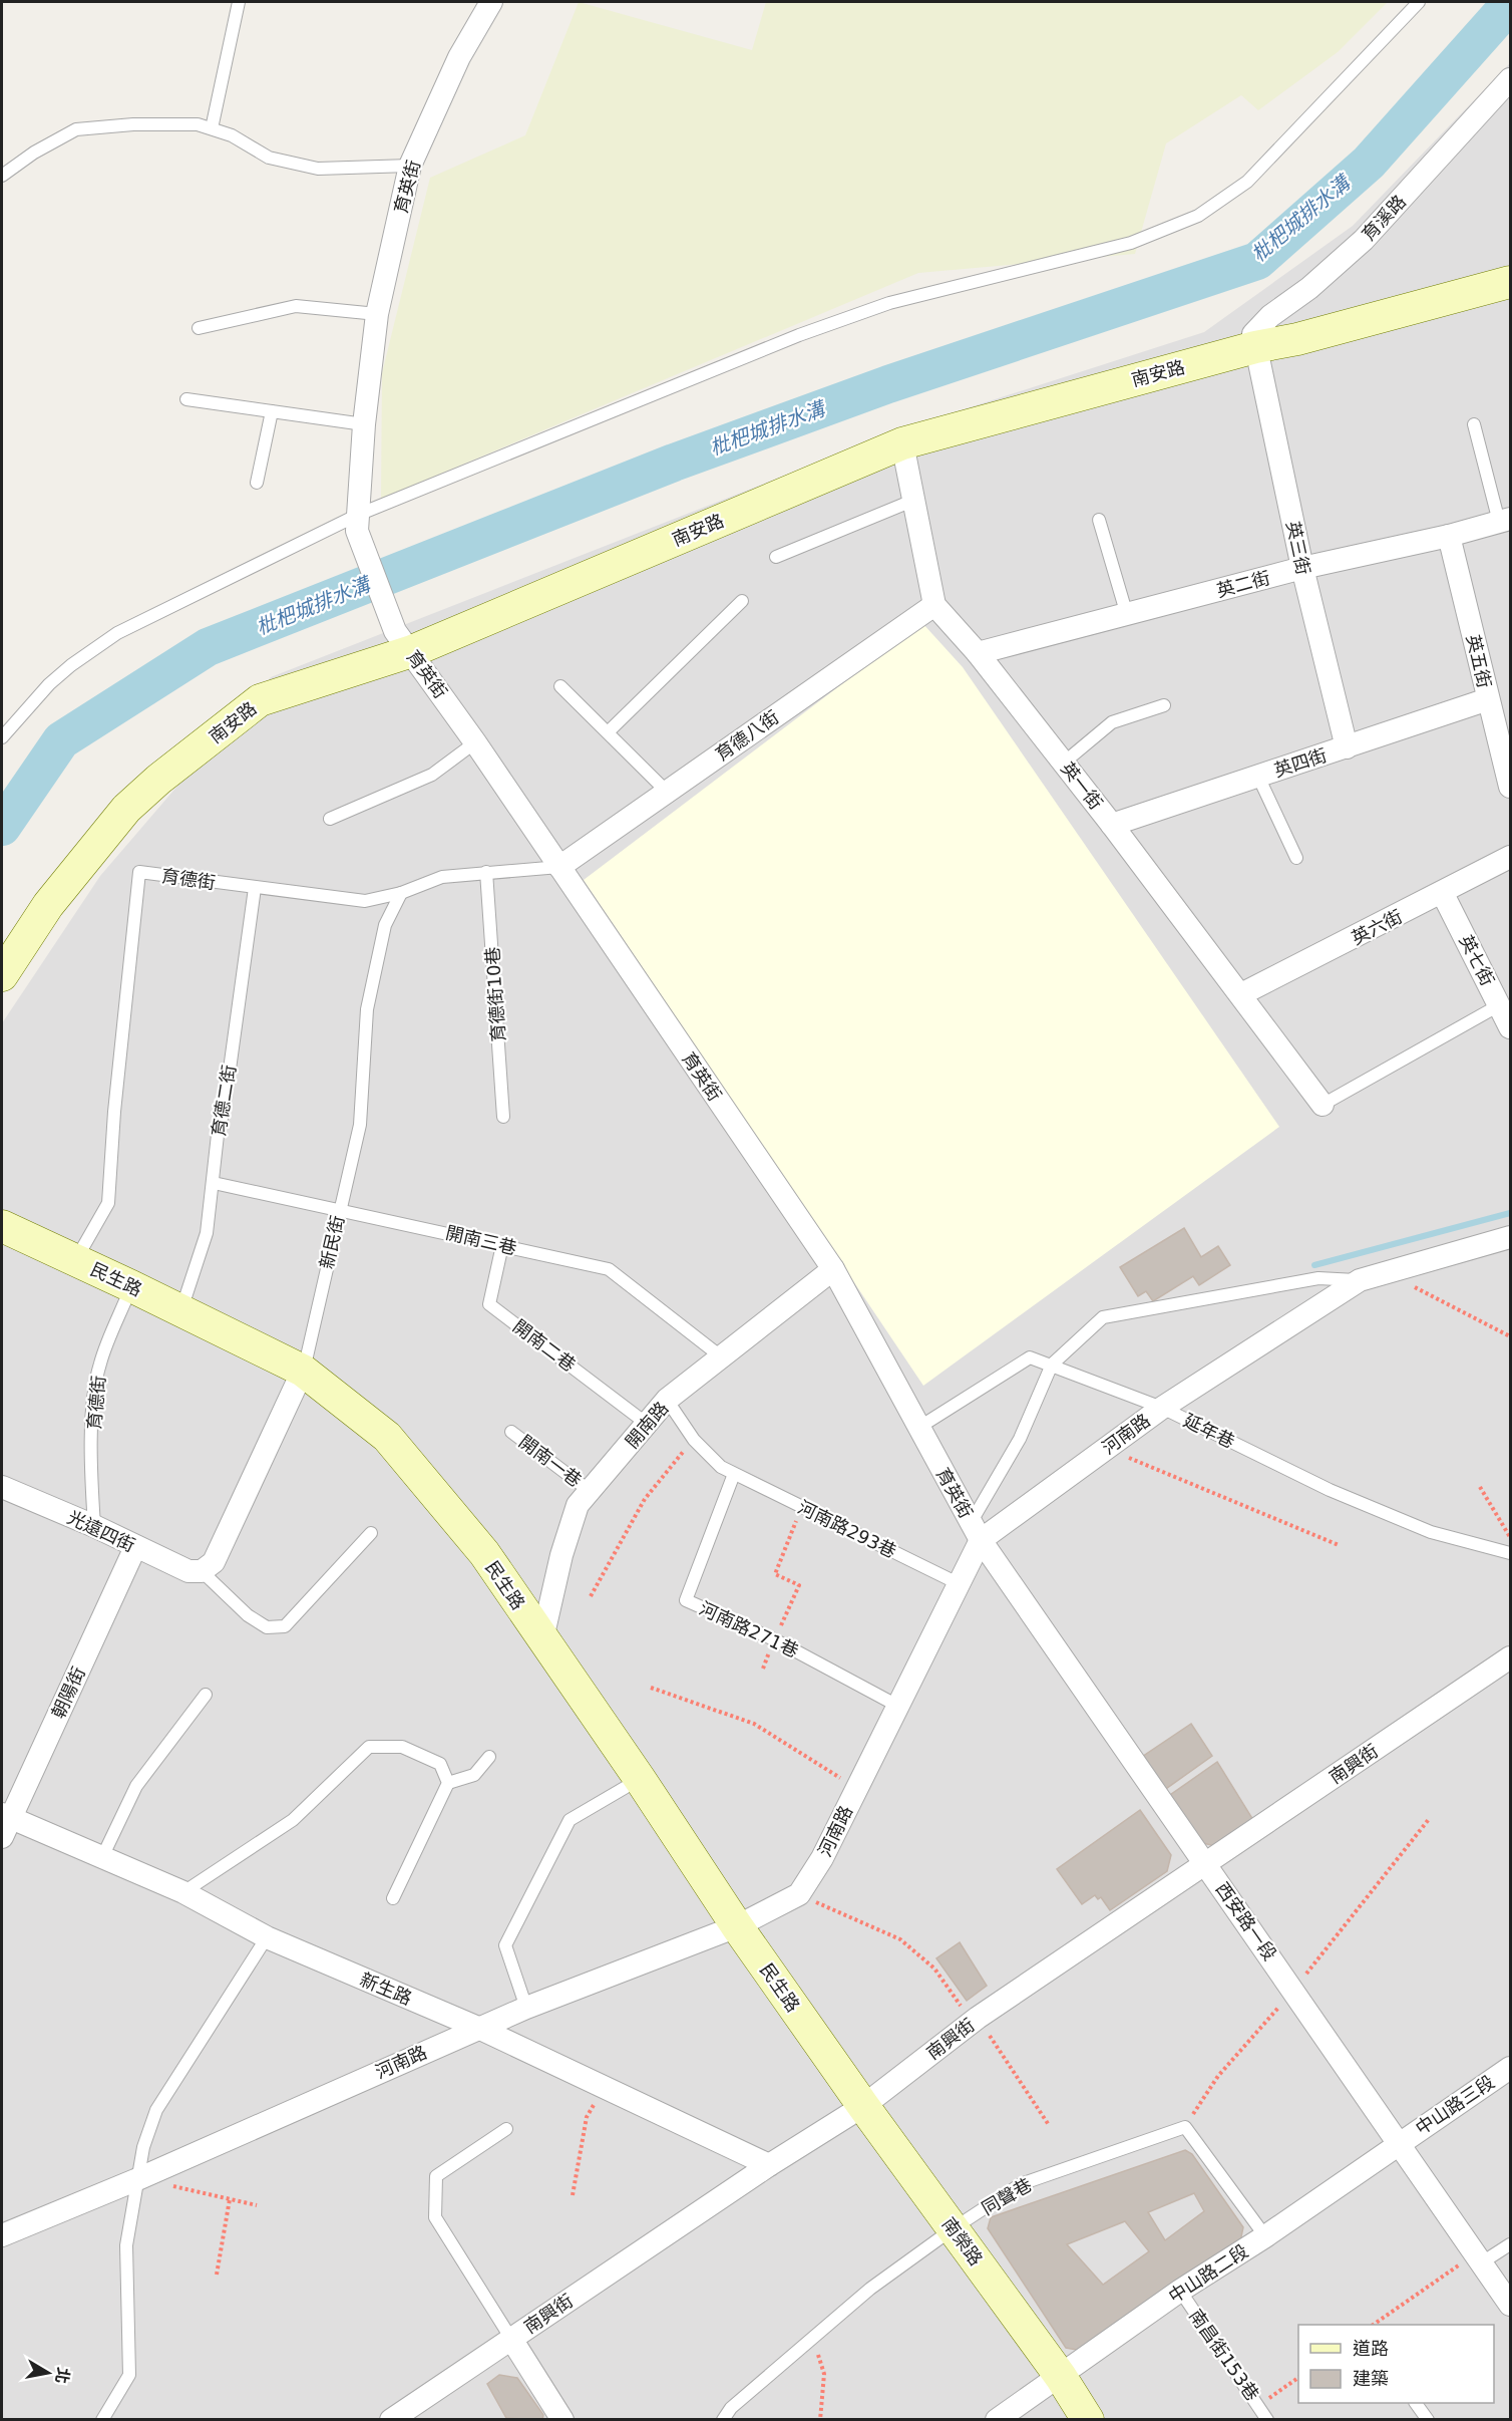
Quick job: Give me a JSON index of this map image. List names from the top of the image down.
{
  "streets": {
    "street": [
      "育英街",
      "育溪路",
      "南安路",
      "英三街",
      "英二街",
      "英五街",
      "育德八街",
      "英四街",
      "英一街",
      "英六街",
      "英七街",
      "新民街",
      "民生路",
      "開南路",
      "河南路",
      "光遠四街",
      "朝陽街",
      "南興街",
      "西安路一段",
      "新生路",
      "中山路三段",
      "南榮路",
      "中山路二段"
    ],
    "lane": [
      "育德街",
      "育德街10巷",
      "育德二街",
      "開南三巷",
      "開南二巷",
      "延年巷",
      "開南一巷",
      "河南路293巷",
      "河南路271巷",
      "同聲巷",
      "南昌街153巷"
    ]
  },
  "crossings": [
    ["育英街", "南安路"],
    ["育英街", "育德八街"],
    ["育英街", "育德街"],
    ["育英街", "開南路"],
    ["育英街", "延年巷"],
    ["育英街", "河南路"],
    ["育英街", "西安路一段"],
    ["育溪路", "南安路"],
    ["育溪路", "英三街"],
    ["南安路", "英三街"],
    ["南安路", "英一街"],
    ["英三街", "英二街"],
    ["英三街", "英四街"],
    ["英二街", "英五街"],
    ["英二街", "英一街"],
    ["英五街", "英四街"],
    ["育德八街", "英一街"],
    ["育德八街", "育德街"],
    ["英四街", "英一街"],
    ["英一街", "英六街"],
    ["育德街", "育德街10巷"],
    ["育德街", "育德二街"],
    ["育德街", "新民街"],
    ["育德街", "民生路"],
    ["育德街", "光遠四街"],
    ["英六街", "英七街"],
    ["育德二街", "開南三巷"],
    ["育德二街", "民生路"],
    ["開南三巷", "新民街"],
    ["開南三巷", "開南二巷"],
    ["開南三巷", "開南路"],
    ["新民街", "民生路"],
    ["新民街", "光遠四街"],
    ["民生路", "開南路"],
    ["民生路", "河南路"],
    ["民生路", "南興街"],
    ["民生路", "南榮路"],
    ["開南二巷", "開南路"],
    ["開南路", "開南一巷"],
    ["開南路", "河南路293巷"],
    ["延年巷", "河南路"],
    ["河南路", "河南路293巷"],
    ["河南路", "河南路271巷"],
    ["河南路", "西安路一段"],
    ["河南路", "新生路"],
    ["河南路293巷", "河南路271巷"],
    ["光遠四街", "朝陽街"],
    ["朝陽街", "新生路"],
    ["南興街", "西安路一段"],
    ["南興街", "新生路"],
    ["南興街", "南榮路"],
    ["西安路一段", "中山路三段"],
    ["西安路一段", "中山路二段"],
    ["中山路三段", "中山路二段"],
    ["同聲巷", "南榮路"],
    ["南榮路", "中山路二段"],
    ["中山路二段", "南昌街153巷"]
  ],
  "water": ["枇杷城排水溝"],
  "legend": ["道路", "建築"],
  "north": "right"
}
